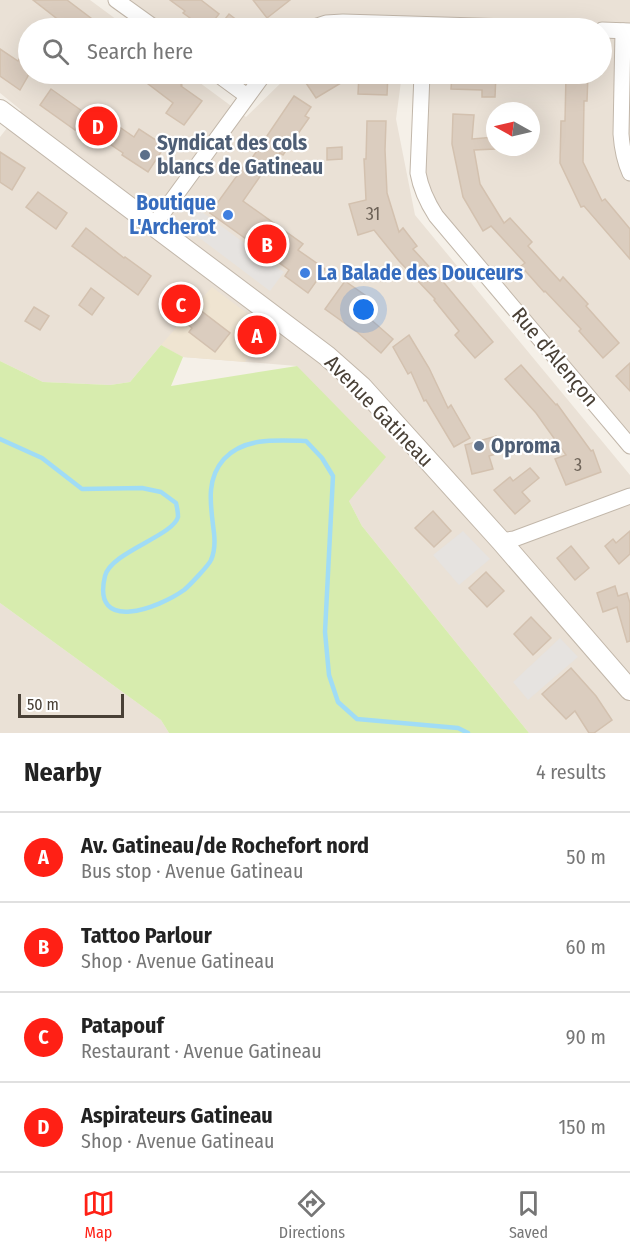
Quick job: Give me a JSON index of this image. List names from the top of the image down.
{
  "streets": {
    "street": ["Rue d'Alençon", "Avenue Gatineau"]
  },
  "places": [
    "Syndicat des cols blancs de Gatineau",
    "Boutique L'Archerot",
    "La Balade des Douceurs",
    "Oproma"
  ],
  "house_numbers": ["31", "3"],
  "scale_bar": "50 m",
  "north": "left",
  "page": {
    "search": "Search here",
    "pins": [
      "D",
      "B",
      "C",
      "A"
    ],
    "scale": "50 m",
    "heading": ["Nearby", "4 results"],
    "list": [
      {
        "mark": "A",
        "name": "Av. Gatineau/de Rochefort nord",
        "note": "Bus stop · Avenue Gatineau",
        "value": "50 m"
      },
      {
        "mark": "B",
        "name": "Tattoo Parlour",
        "note": "Shop · Avenue Gatineau",
        "value": "60 m"
      },
      {
        "mark": "C",
        "name": "Patapouf",
        "note": "Restaurant · Avenue Gatineau",
        "value": "90 m"
      },
      {
        "mark": "D",
        "name": "Aspirateurs Gatineau",
        "note": "Shop · Avenue Gatineau",
        "value": "150 m"
      }
    ],
    "nav": ["Map", "Directions", "Saved"]
  }
}
